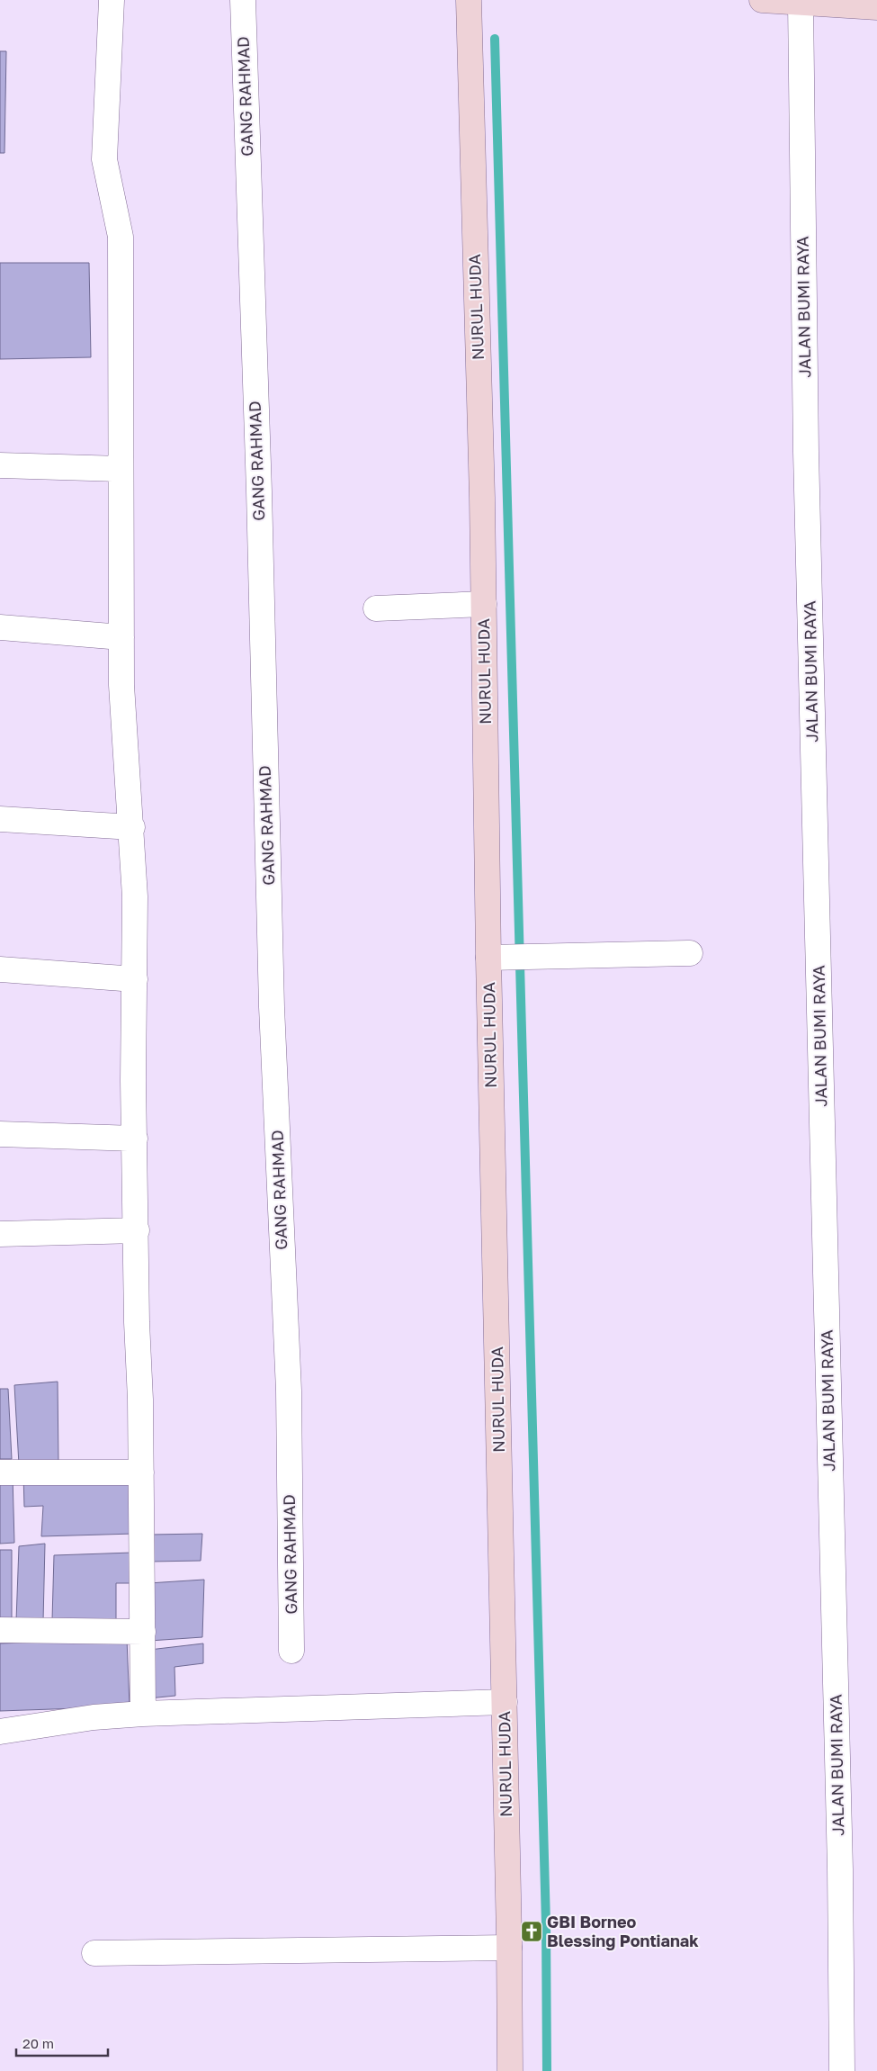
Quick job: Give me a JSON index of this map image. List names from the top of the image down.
{
  "streets": {
    "street": ["GANG RAHMAD", "NURUL HUDA", "JALAN BUMI RAYA"]
  },
  "places": {
    "church": ["GBI Borneo Blessing Pontianak"]
  },
  "scale_bar": "20 m"
}
